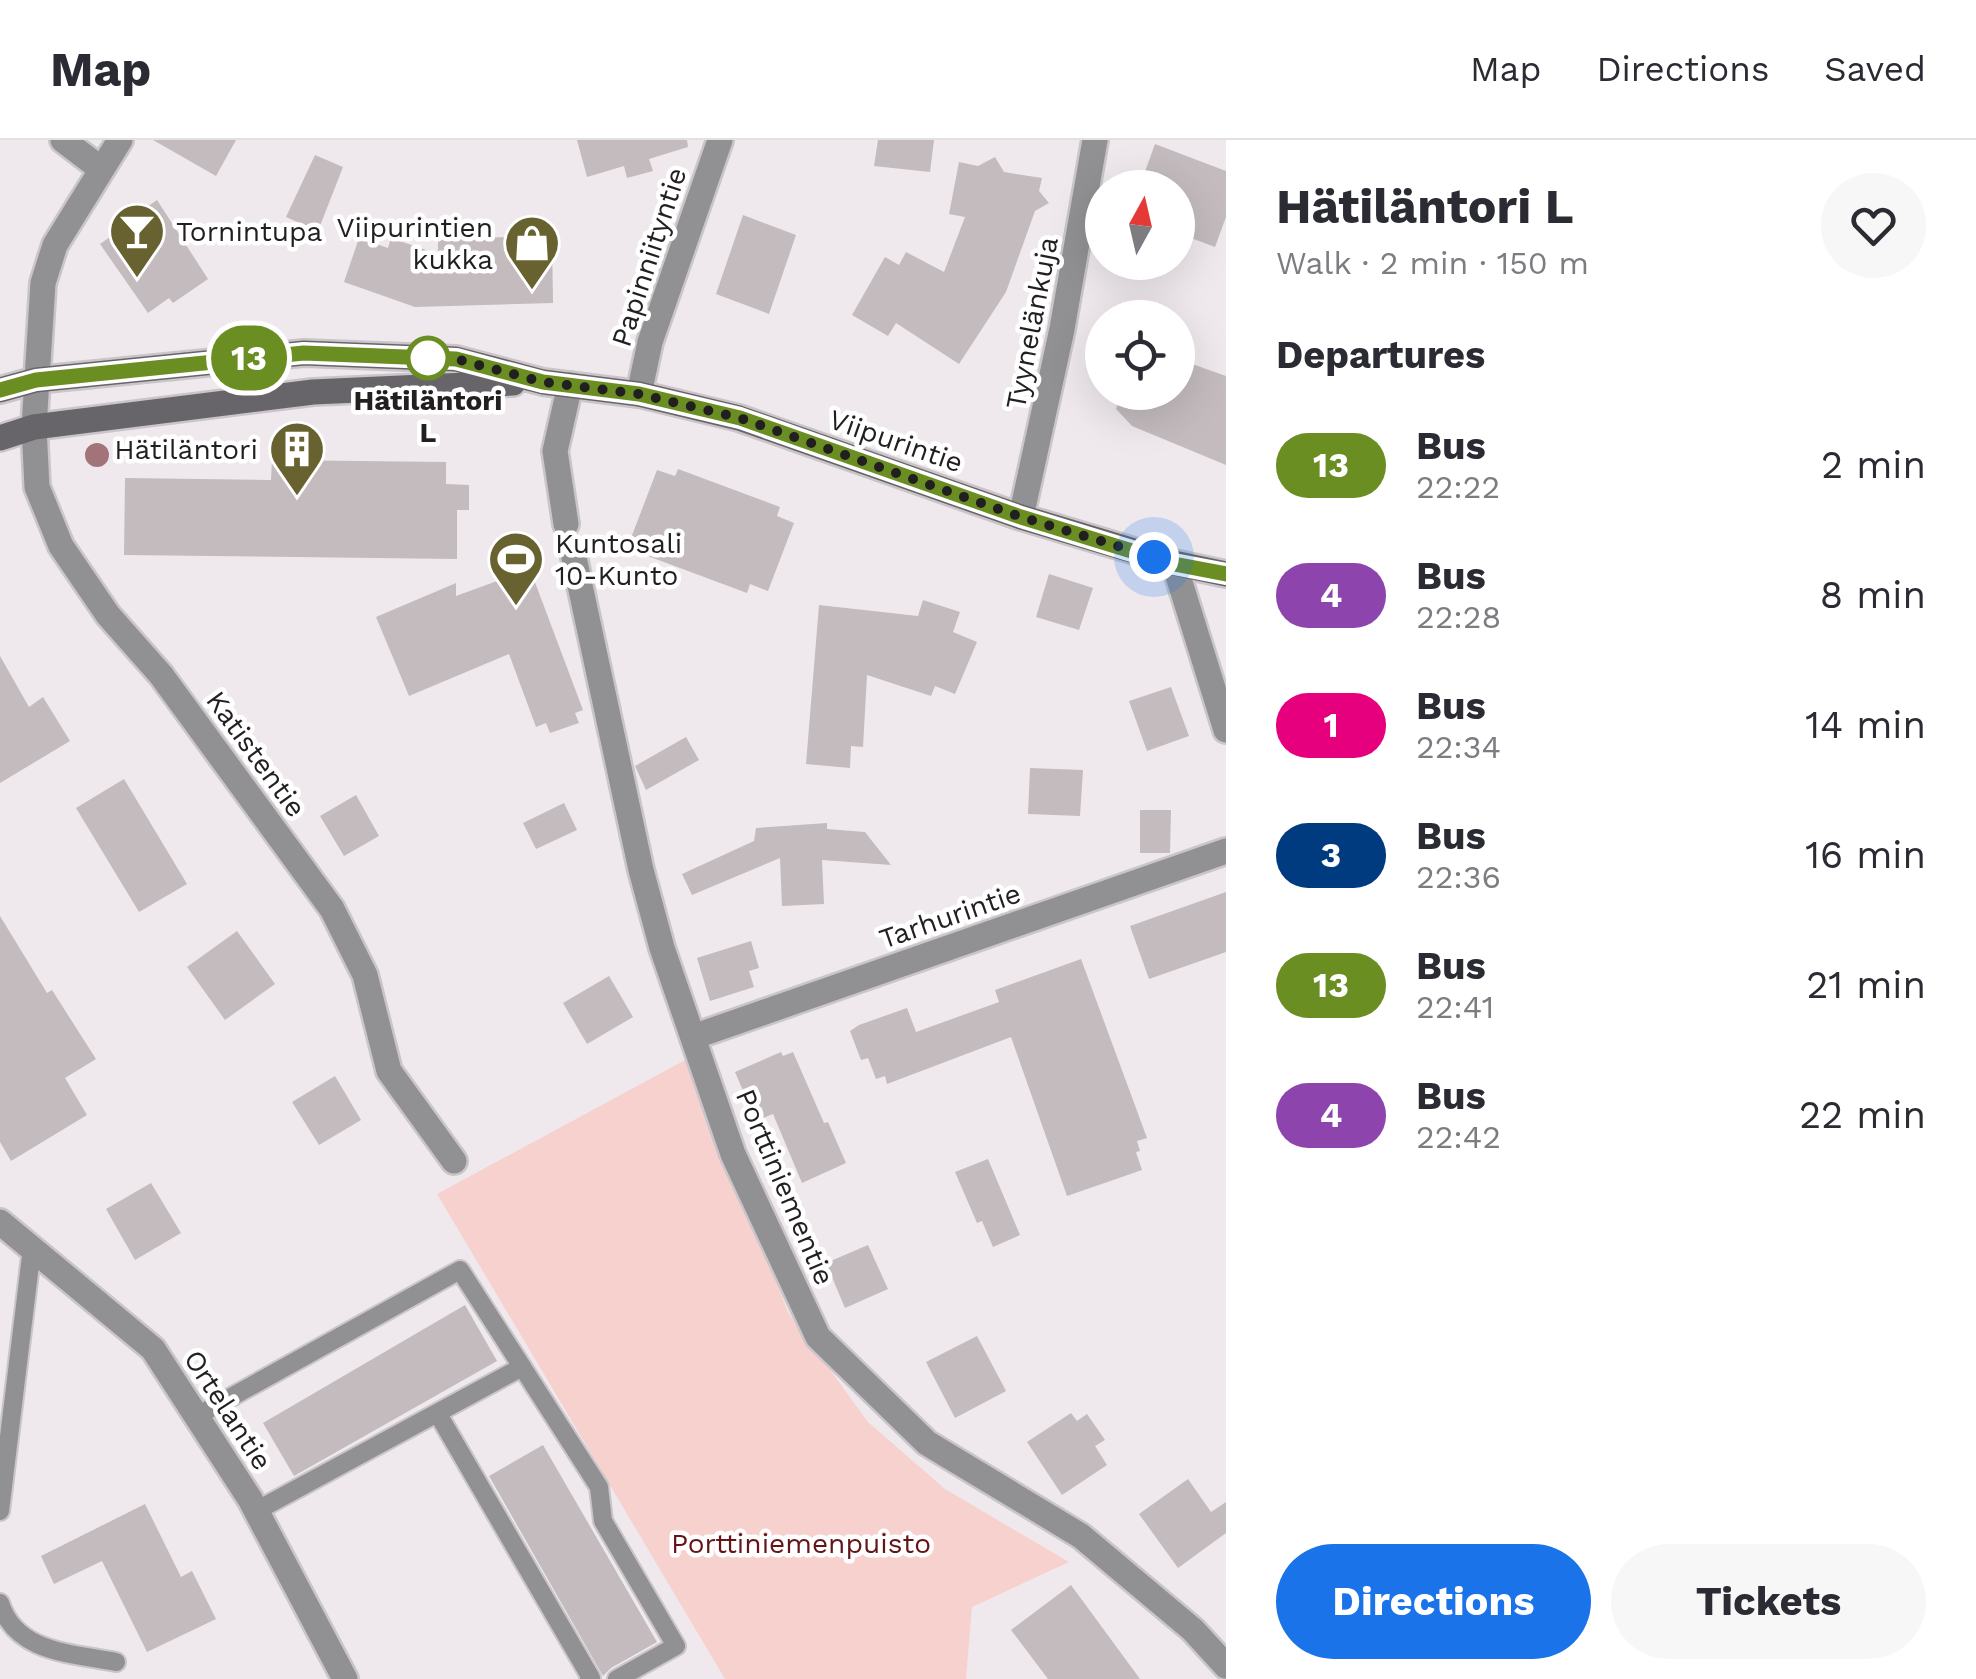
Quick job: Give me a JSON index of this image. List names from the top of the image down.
{
  "streets": {
    "main road": ["Viipurintie"],
    "street": [
      "Papinniityntie",
      "Tyynelänkuja",
      "Katistentie",
      "Tarhurintie",
      "Porttiniementie",
      "Ortelantie"
    ]
  },
  "crossings": [
    ["Papinniityntie", "Viipurintie"],
    ["Tyynelänkuja", "Viipurintie"],
    ["Viipurintie", "Katistentie"],
    ["Viipurintie", "Porttiniementie"],
    ["Tarhurintie", "Porttiniementie"]
  ],
  "parks": ["Porttiniemenpuisto"],
  "places": {
    "bar": ["Tornintupa"],
    "shop": ["Viipurintien kukka"],
    "other": ["Hätiläntori L"],
    "building": ["Hätiläntori"],
    "sports": ["Kuntosali 10-Kunto"]
  },
  "lines": ["bus line 13"],
  "north": "top",
  "page": {
    "header": "Map",
    "nav": ["Map", "Directions", "Saved"],
    "on_map": "13",
    "heading": [
      ["Hätiläntori L", "Walk · 2 min · 150 m"],
      "Departures"
    ],
    "list": [
      {
        "mark": "13",
        "name": "Bus",
        "note": "22:22",
        "value": "2 min"
      },
      {
        "mark": "4",
        "name": "Bus",
        "note": "22:28",
        "value": "8 min"
      },
      {
        "mark": "1",
        "name": "Bus",
        "note": "22:34",
        "value": "14 min"
      },
      {
        "mark": "3",
        "name": "Bus",
        "note": "22:36",
        "value": "16 min"
      },
      {
        "mark": "13",
        "name": "Bus",
        "note": "22:41",
        "value": "21 min"
      },
      {
        "mark": "4",
        "name": "Bus",
        "note": "22:42",
        "value": "22 min"
      }
    ],
    "buttons": ["Directions", "Tickets"]
  }
}
